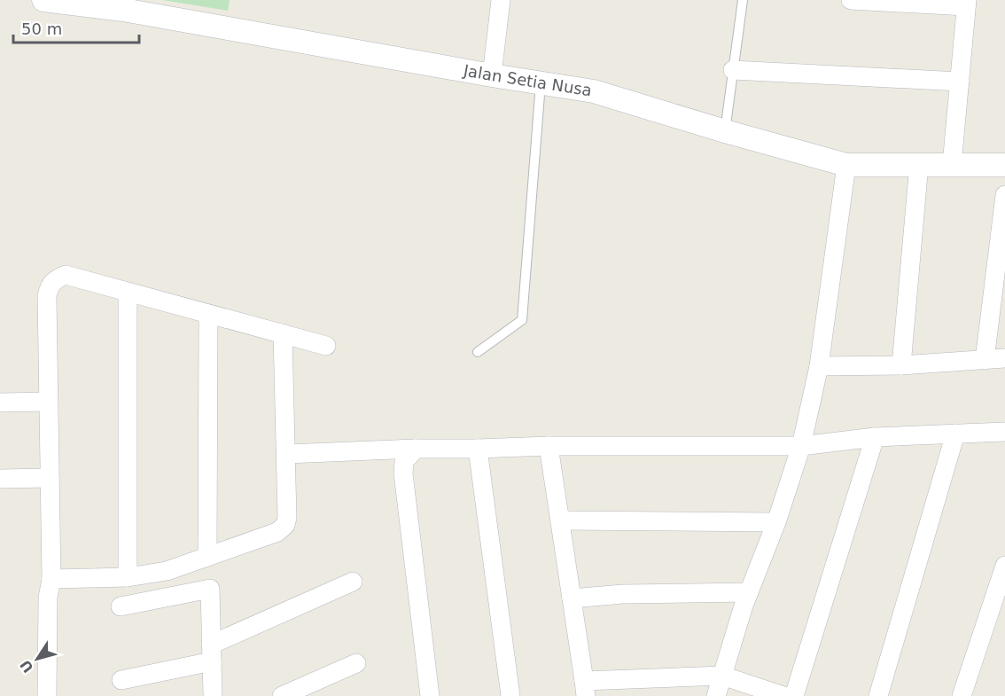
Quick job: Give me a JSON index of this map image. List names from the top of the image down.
{
  "streets": {
    "street": ["Jalan Setia Nusa"]
  },
  "scale_bar": "50 m",
  "north": "bottom left"
}
